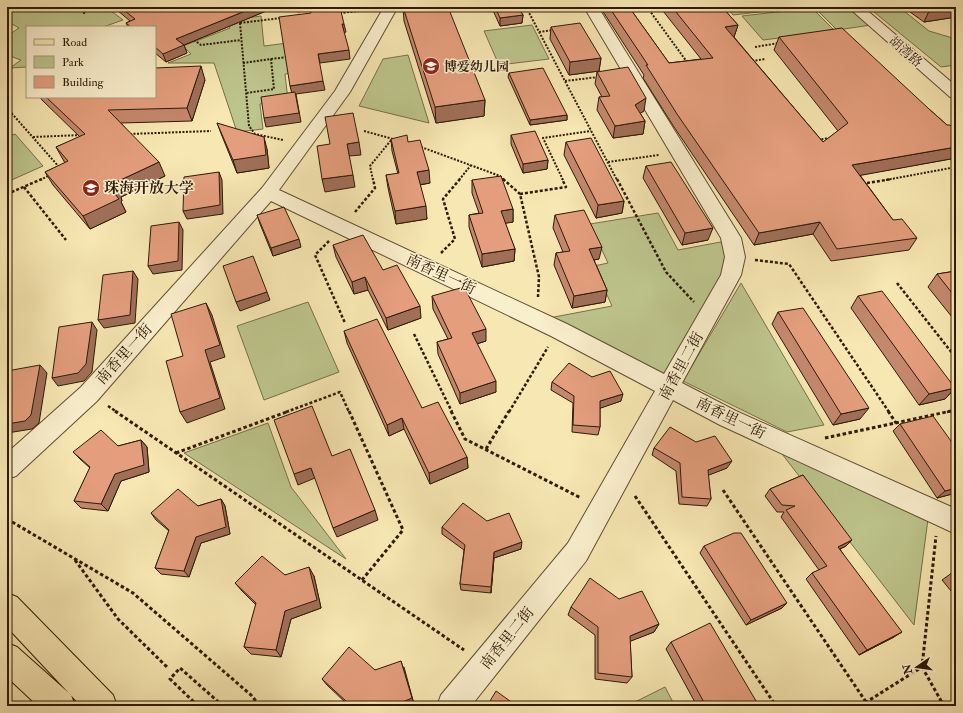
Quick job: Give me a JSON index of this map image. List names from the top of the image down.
{
  "streets": {
    "street": ["胡湾路", "南香里一街", "南香里二街"]
  },
  "crossings": [
    ["南香里一街", "南香里二街"]
  ],
  "places": {
    "school or university": ["博爱幼儿园", "珠海开放大学"]
  },
  "legend": ["Road", "Park", "Building"],
  "north": "left"
}
